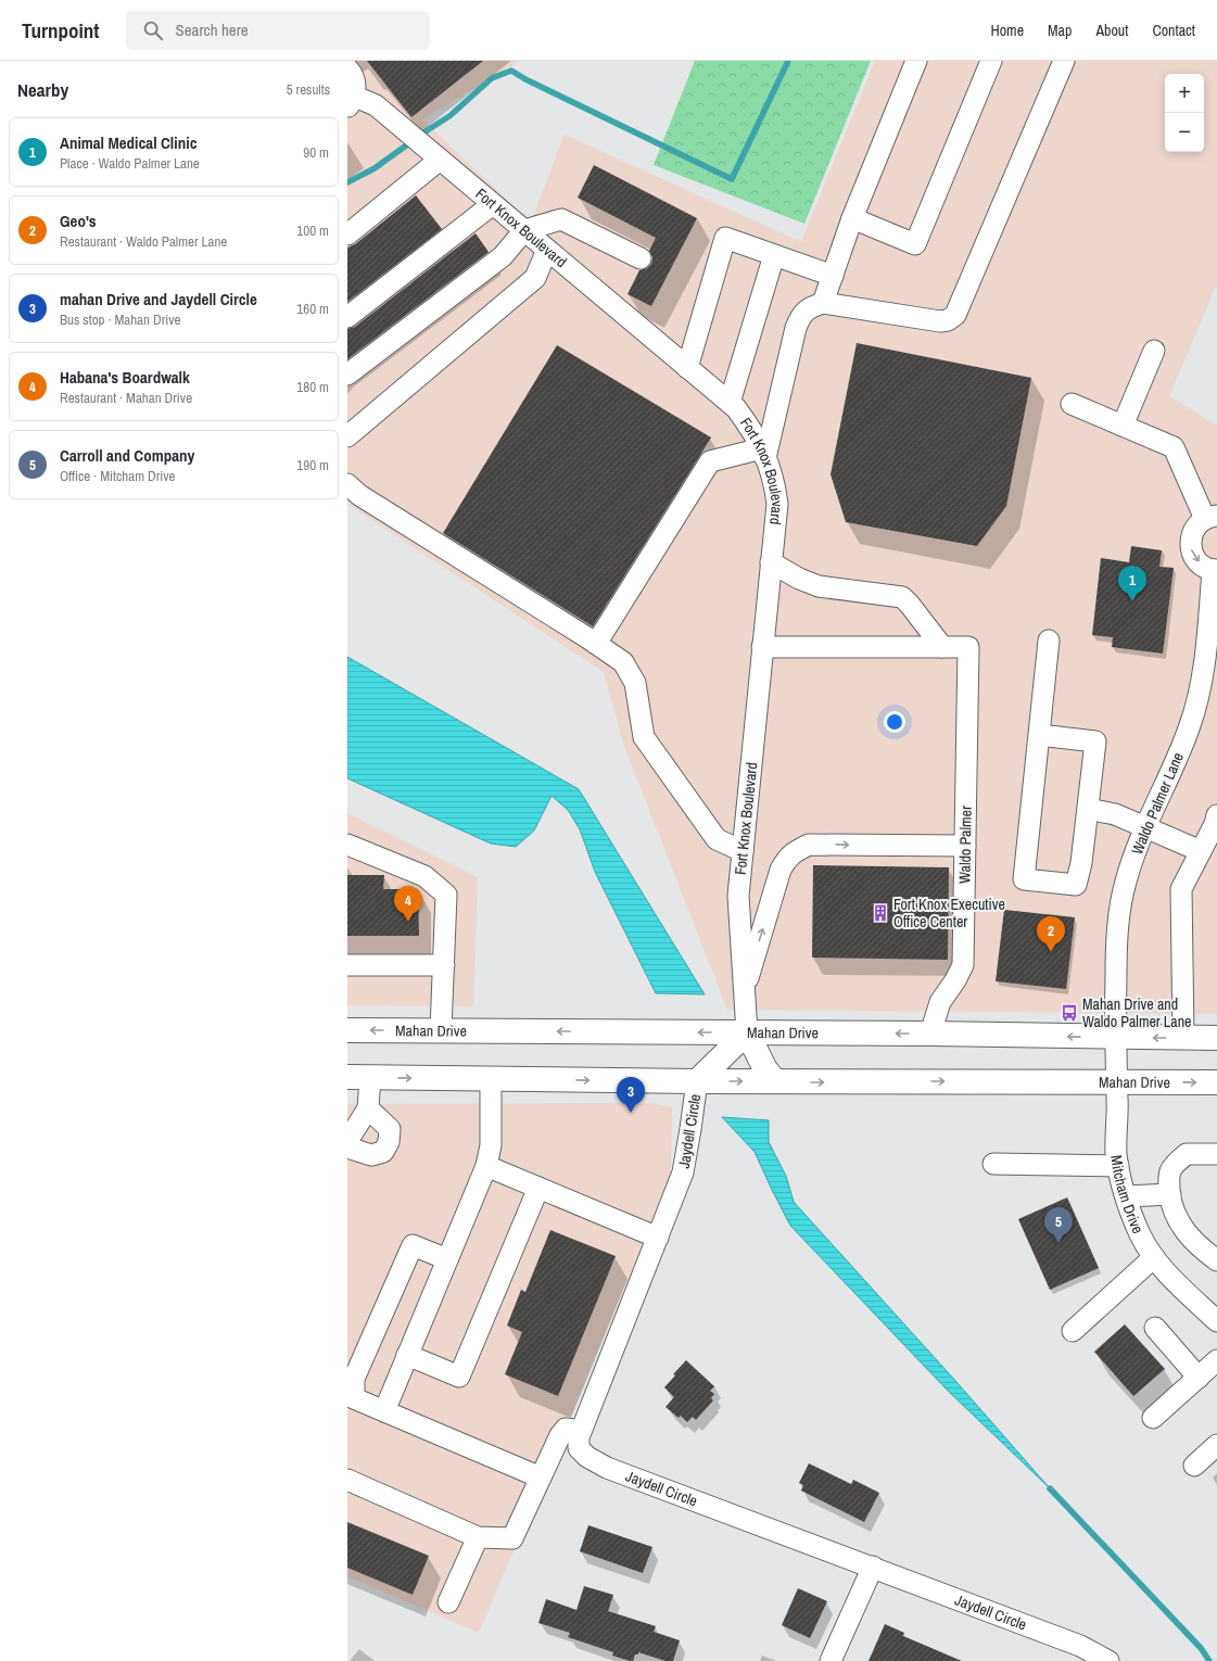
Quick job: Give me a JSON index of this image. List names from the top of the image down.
{
  "streets": {
    "main road": ["Mahan Drive"],
    "street": [
      "Fort Knox Boulevard",
      "Waldo Palmer Lane",
      "Waldo Palmer",
      "Jaydell Circle",
      "Mitcham Drive"
    ]
  },
  "crossings": [
    ["Fort Knox Boulevard", "Mahan Drive"],
    ["Waldo Palmer Lane", "Mahan Drive"],
    ["Waldo Palmer Lane", "Mitcham Drive"],
    ["Waldo Palmer", "Mahan Drive"],
    ["Mahan Drive", "Jaydell Circle"],
    ["Mahan Drive", "Mitcham Drive"]
  ],
  "places": {
    "building": ["Fort Knox Executive Office Center"],
    "bus stop": ["Mahan Drive and Waldo Palmer Lane"]
  },
  "page": {
    "header": "Turnpoint",
    "search": "Search here",
    "nav": [
      "Home",
      "Map",
      "About",
      "Contact"
    ],
    "heading": ["Nearby", "5 results"],
    "map_buttons": ["+", "−"],
    "list": [
      {
        "mark": "1",
        "name": "Animal Medical Clinic",
        "note": "Place · Waldo Palmer Lane",
        "value": "90 m"
      },
      {
        "mark": "2",
        "name": "Geo's",
        "note": "Restaurant · Waldo Palmer Lane",
        "value": "100 m"
      },
      {
        "mark": "3",
        "name": "mahan Drive and Jaydell Circle",
        "note": "Bus stop · Mahan Drive",
        "value": "160 m"
      },
      {
        "mark": "4",
        "name": "Habana's Boardwalk",
        "note": "Restaurant · Mahan Drive",
        "value": "180 m"
      },
      {
        "mark": "5",
        "name": "Carroll and Company",
        "note": "Office · Mitcham Drive",
        "value": "190 m"
      }
    ],
    "pins": [
      "1",
      "4",
      "2",
      "3",
      "5"
    ]
  }
}
